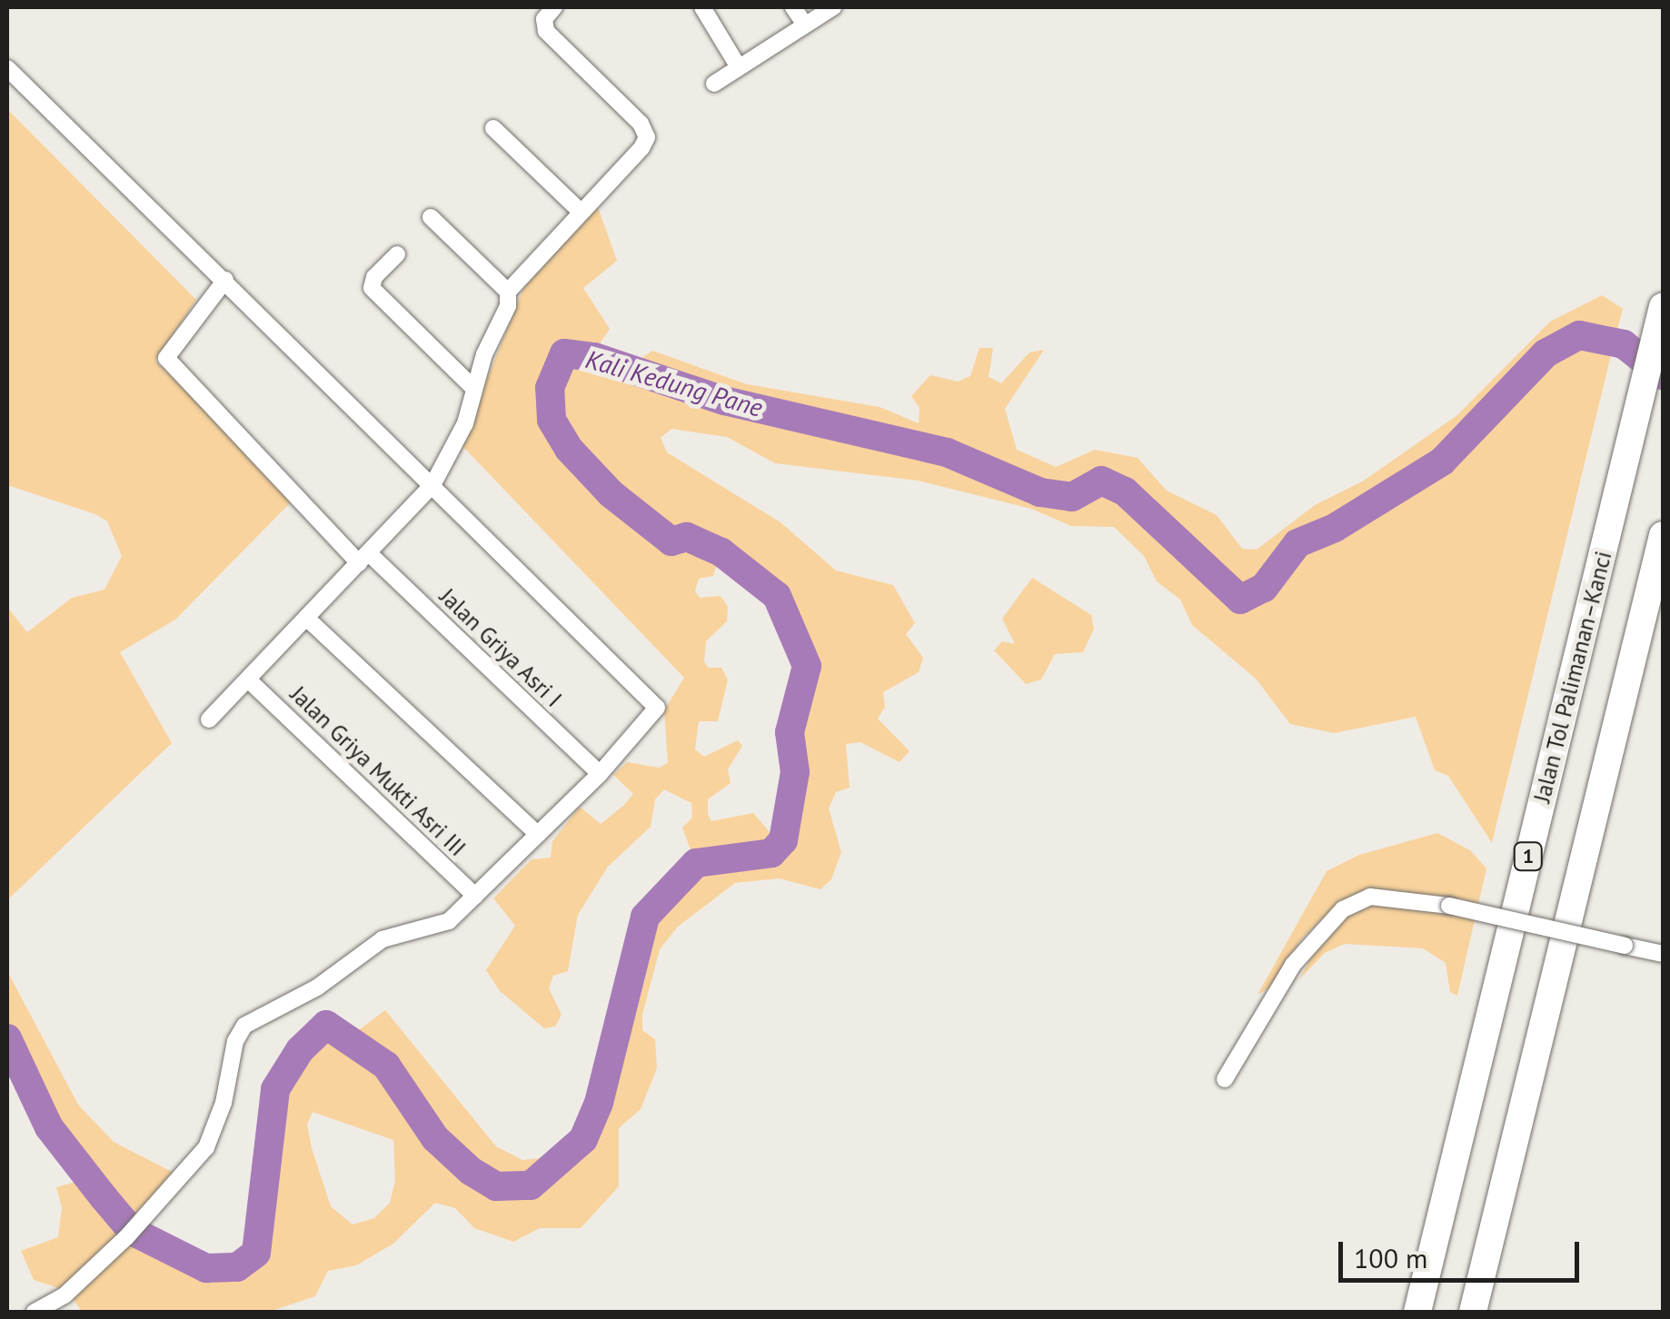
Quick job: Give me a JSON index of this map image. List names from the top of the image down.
{
  "streets": {
    "highway": ["Jalan Tol Palimanan–Kanci", "1"],
    "street": ["Jalan Griya Asri I", "Jalan Griya Mukti Asri III"]
  },
  "water": ["Kali Kedung Pane"],
  "scale_bar": "100 m"
}
